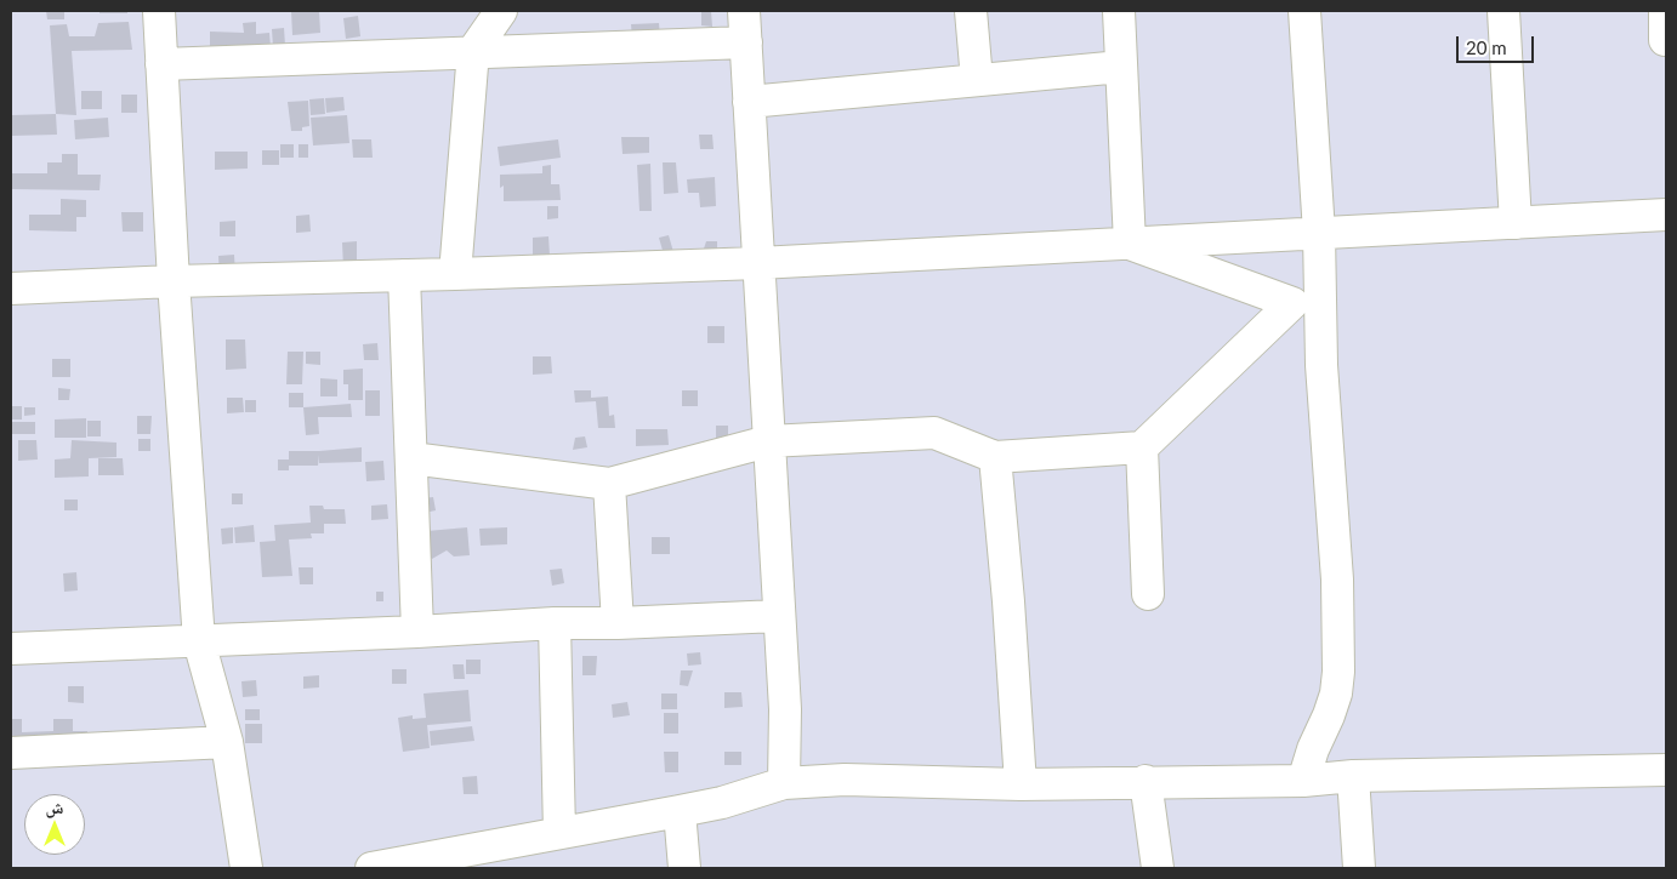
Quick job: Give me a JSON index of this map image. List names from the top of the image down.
{
  "scale_bar": "20 m",
  "north": "top"
}
